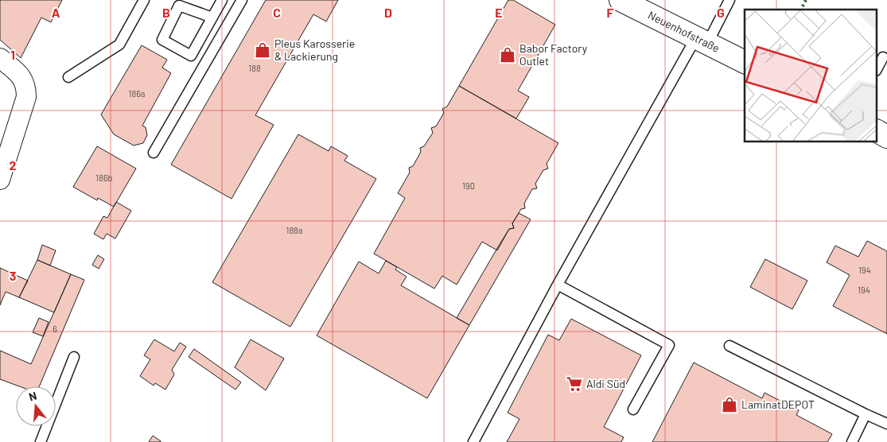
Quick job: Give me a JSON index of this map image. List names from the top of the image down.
{
  "streets": {
    "street": ["Neuenhofstraße"]
  },
  "places": {
    "shop": ["Pleus Karosserie & Lackierung", "Babor Factory Outlet", "LaminatDEPOT"],
    "supermarket": ["Aldi Süd"]
  },
  "house_numbers": [
    "188",
    "186a",
    "186b",
    "190",
    "188a",
    "194",
    "194",
    "6"
  ],
  "north": "top",
  "grid": {
    "columns": [
      "A",
      "B",
      "C",
      "D",
      "E",
      "F",
      "G"
    ],
    "rows": ["1", "2", "3"]
  }
}
